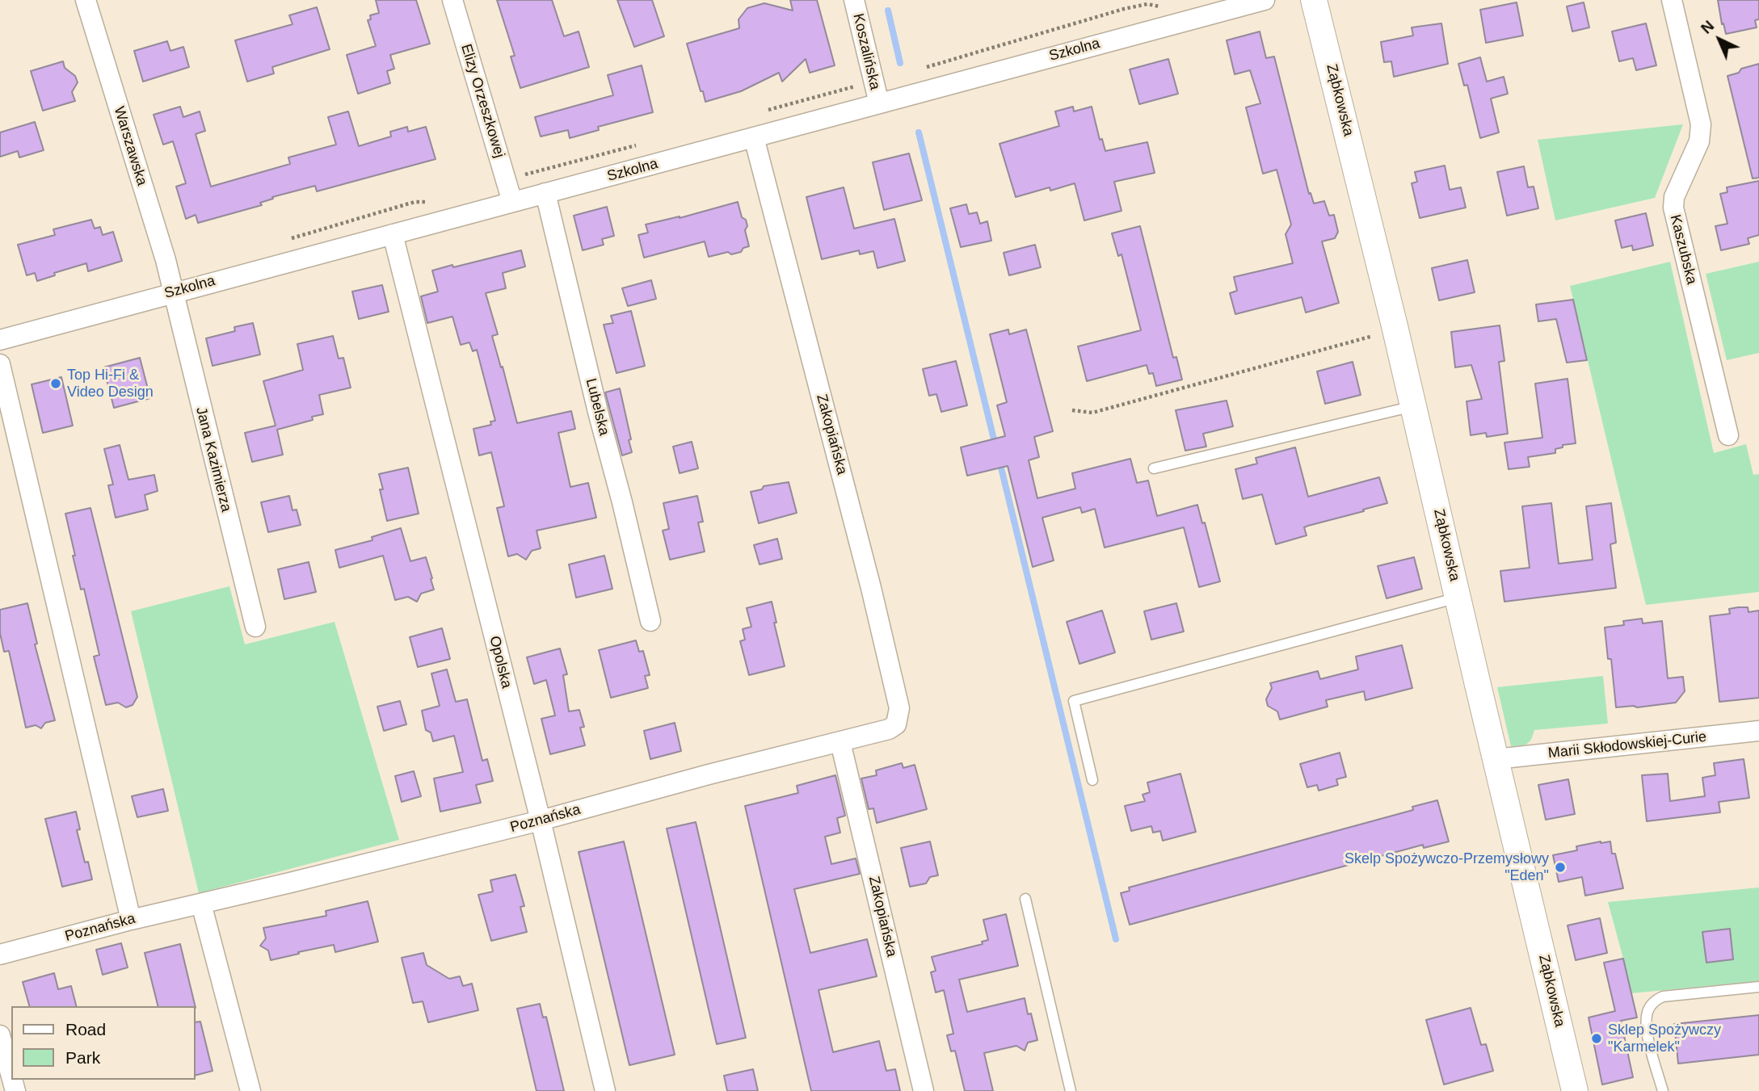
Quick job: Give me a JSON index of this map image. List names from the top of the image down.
{
  "streets": {
    "street": [
      "Szkolna",
      "Koszalińska",
      "Ząbkowska",
      "Elizy Orzeszkowej",
      "Warszawska",
      "Kaszubska",
      "Lubelska",
      "Zakopiańska",
      "Jana Kazimierza",
      "Opolska",
      "Marii Skłodowskiej-Curie",
      "Poznańska"
    ]
  },
  "crossings": [
    ["Szkolna", "Koszalińska"],
    ["Szkolna", "Elizy Orzeszkowej"],
    ["Szkolna", "Warszawska"],
    ["Szkolna", "Lubelska"],
    ["Szkolna", "Zakopiańska"],
    ["Szkolna", "Jana Kazimierza"],
    ["Szkolna", "Opolska"],
    ["Ząbkowska", "Marii Skłodowskiej-Curie"],
    ["Warszawska", "Jana Kazimierza"],
    ["Zakopiańska", "Poznańska"],
    ["Opolska", "Poznańska"]
  ],
  "places": ["Top Hi-Fi & Video Design", "Skelp Spożywczo-Przemysłowy \"Eden\"", "Sklep Spożywczy \"Karmelek\""],
  "legend": ["Road", "Park"],
  "north": "top left"
}
